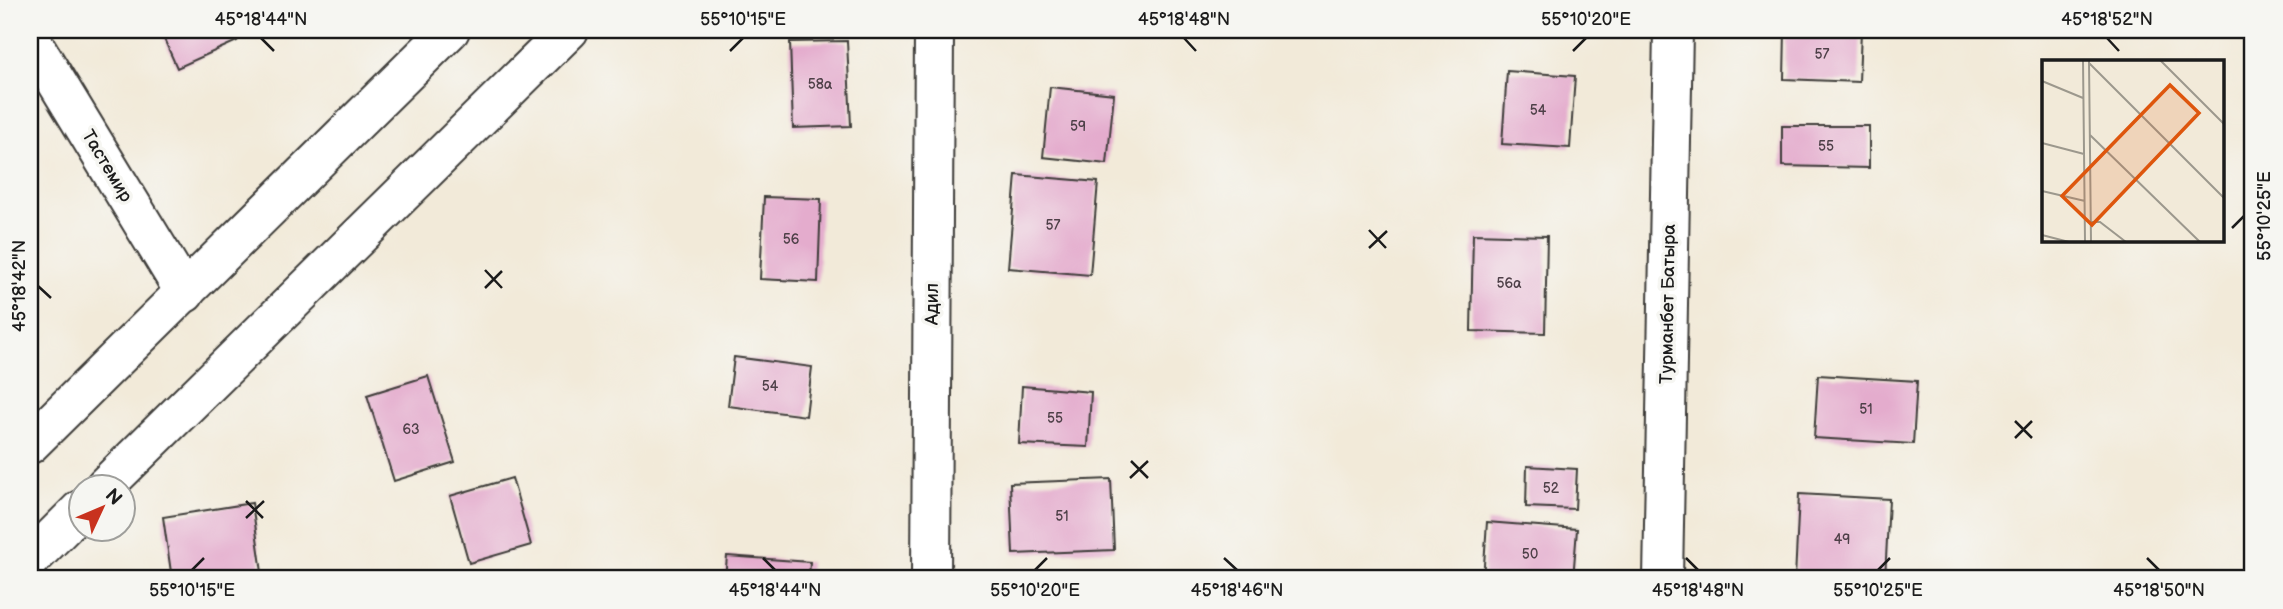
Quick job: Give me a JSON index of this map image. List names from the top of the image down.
{
  "streets": {
    "street": ["Тастемир", "Адил", "Турманбет Батыра"]
  },
  "house_numbers": [
    "57",
    "58а",
    "54",
    "59",
    "55",
    "57",
    "56",
    "56а",
    "54",
    "51",
    "55",
    "63",
    "52",
    "51",
    "49",
    "50"
  ],
  "north": "top right",
  "coordinates": [
    "45°18'44\"N",
    "55°10'15\"E",
    "45°18'48\"N",
    "55°10'20\"E",
    "45°18'52\"N",
    "55°10'25\"E",
    "45°18'42\"N",
    "45°18'46\"N",
    "45°18'50\"N"
  ]
}
